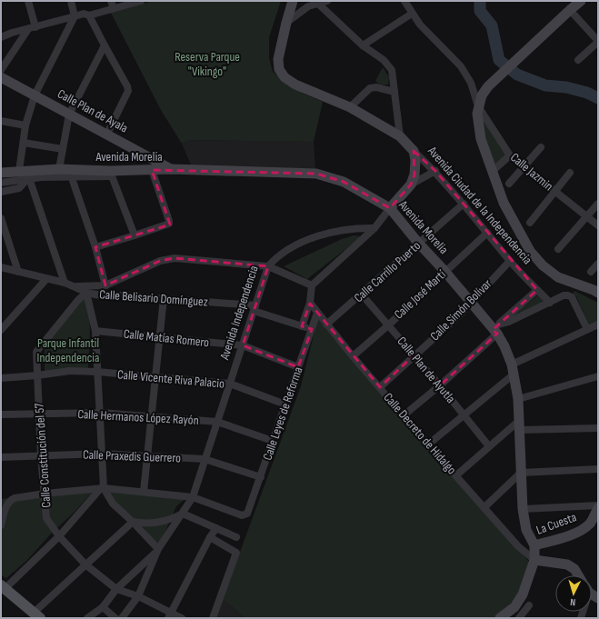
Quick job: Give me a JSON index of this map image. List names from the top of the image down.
{
  "streets": {
    "street": [
      "Calle Plan de Ayala",
      "Avenida Morelia",
      "Calle Jazmin",
      "Avenida Ciudad de la Independencia",
      "Calle Carrillo Puerto",
      "Calle José Martí",
      "Calle Belisario Domínguez",
      "Calle Simón Bolívar",
      "Avenida Independencia",
      "Calle Matías Romero",
      "Calle Plan de Ayutla",
      "Calle Vicente Riva Palacio",
      "Calle Leyes de Reforma",
      "Calle Hermanos López Rayón",
      "Calle Decreto de Hidalgo",
      "Calle Constitución del 57",
      "Calle Praxedis Guerrero",
      "La Cuesta"
    ]
  },
  "crossings": [
    ["Calle Plan de Ayala", "Avenida Morelia"],
    ["Avenida Morelia", "Calle Carrillo Puerto"],
    ["Avenida Morelia", "Calle José Martí"],
    ["Avenida Morelia", "Calle Simón Bolívar"],
    ["Avenida Morelia", "La Cuesta"],
    ["Avenida Ciudad de la Independencia", "Calle Carrillo Puerto"],
    ["Avenida Ciudad de la Independencia", "Calle José Martí"],
    ["Avenida Ciudad de la Independencia", "Calle Simón Bolívar"],
    ["Calle Carrillo Puerto", "Calle Plan de Ayutla"],
    ["Calle Carrillo Puerto", "Calle Decreto de Hidalgo"],
    ["Calle José Martí", "Calle Plan de Ayutla"],
    ["Calle José Martí", "Calle Decreto de Hidalgo"],
    ["Calle Belisario Domínguez", "Avenida Independencia"],
    ["Calle Belisario Domínguez", "Calle Leyes de Reforma"],
    ["Calle Belisario Domínguez", "Calle Constitución del 57"],
    ["Calle Simón Bolívar", "Calle Plan de Ayutla"],
    ["Calle Simón Bolívar", "Calle Decreto de Hidalgo"],
    ["Avenida Independencia", "Calle Matías Romero"],
    ["Avenida Independencia", "Calle Vicente Riva Palacio"],
    ["Avenida Independencia", "Calle Leyes de Reforma"],
    ["Avenida Independencia", "Calle Hermanos López Rayón"],
    ["Avenida Independencia", "Calle Praxedis Guerrero"],
    ["Calle Matías Romero", "Calle Leyes de Reforma"],
    ["Calle Vicente Riva Palacio", "Calle Leyes de Reforma"],
    ["Calle Vicente Riva Palacio", "Calle Constitución del 57"],
    ["Calle Leyes de Reforma", "Calle Hermanos López Rayón"],
    ["Calle Leyes de Reforma", "Calle Decreto de Hidalgo"],
    ["Calle Leyes de Reforma", "Calle Praxedis Guerrero"],
    ["Calle Hermanos López Rayón", "Calle Constitución del 57"],
    ["Calle Constitución del 57", "Calle Praxedis Guerrero"]
  ],
  "parks": ["Reserva Parque \"Vikingo\"", "Parque Infantil Independencia"],
  "north": "bottom"
}
